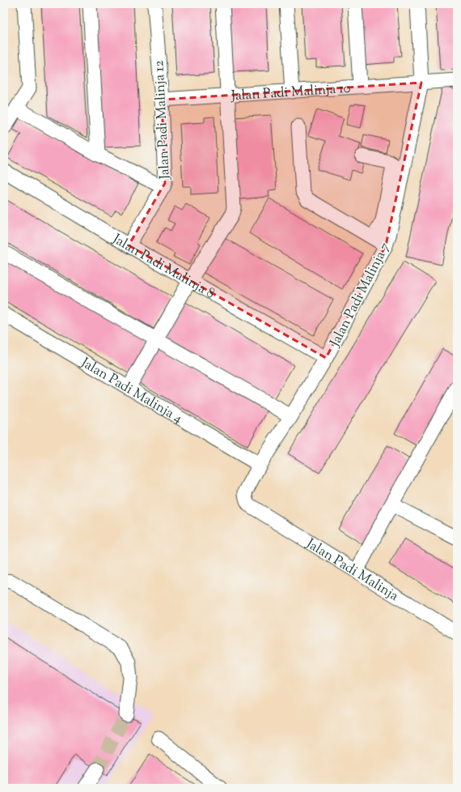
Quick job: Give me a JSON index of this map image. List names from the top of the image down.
{
  "streets": {
    "street": [
      "Jalan Padi Malinja 10",
      "Jalan Padi Malinja 12",
      "Jalan Padi Malinja 8",
      "Jalan Padi Malinja 7",
      "Jalan Padi Malinja 4",
      "Jalan Padi Malinja"
    ]
  },
  "crossings": [
    ["Jalan Padi Malinja 10", "Jalan Padi Malinja 12"],
    ["Jalan Padi Malinja 10", "Jalan Padi Malinja 7"],
    ["Jalan Padi Malinja 12", "Jalan Padi Malinja 8"],
    ["Jalan Padi Malinja 8", "Jalan Padi Malinja 7"],
    ["Jalan Padi Malinja 7", "Jalan Padi Malinja 4"],
    ["Jalan Padi Malinja 7", "Jalan Padi Malinja"]
  ]
}
